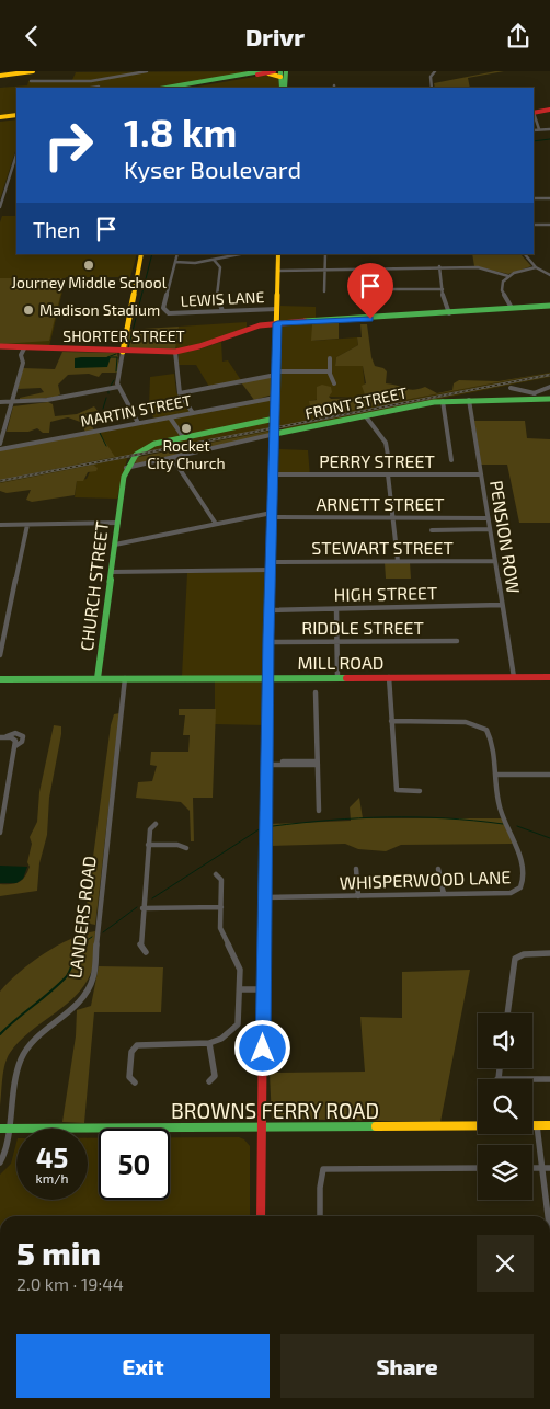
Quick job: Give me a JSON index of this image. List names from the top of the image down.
{
  "streets": {
    "main road": [
      "SHORTER STREET",
      "FRONT STREET",
      "CHURCH STREET",
      "MILL ROAD",
      "BROWNS FERRY ROAD"
    ],
    "street": [
      "LEWIS LANE",
      "MARTIN STREET",
      "PERRY STREET",
      "ARNETT STREET",
      "PENSION ROW",
      "STEWART STREET",
      "HIGH STREET",
      "RIDDLE STREET",
      "WHISPERWOOD LANE",
      "LANDERS ROAD"
    ]
  },
  "crossings": [
    ["FRONT STREET", "PENSION ROW"],
    ["FRONT STREET", "CHURCH STREET"],
    ["PERRY STREET", "PENSION ROW"],
    ["ARNETT STREET", "PENSION ROW"],
    ["ARNETT STREET", "CHURCH STREET"],
    ["PENSION ROW", "STEWART STREET"],
    ["PENSION ROW", "HIGH STREET"],
    ["PENSION ROW", "MILL ROAD"],
    ["STEWART STREET", "CHURCH STREET"],
    ["CHURCH STREET", "MILL ROAD"],
    ["MILL ROAD", "LANDERS ROAD"],
    ["LANDERS ROAD", "BROWNS FERRY ROAD"]
  ],
  "places": ["Journey Middle School", "Madison Stadium", "Rocket City Church"],
  "page": {
    "header": "Drivr",
    "turn": ["1.8 km", "Kyser Boulevard"],
    "then": "Then",
    "speed": "45 km/h",
    "limit": "50",
    "heading": ["5 min", "2.0 km · 19:44"],
    "buttons": ["Exit", "Share"]
  }
}
